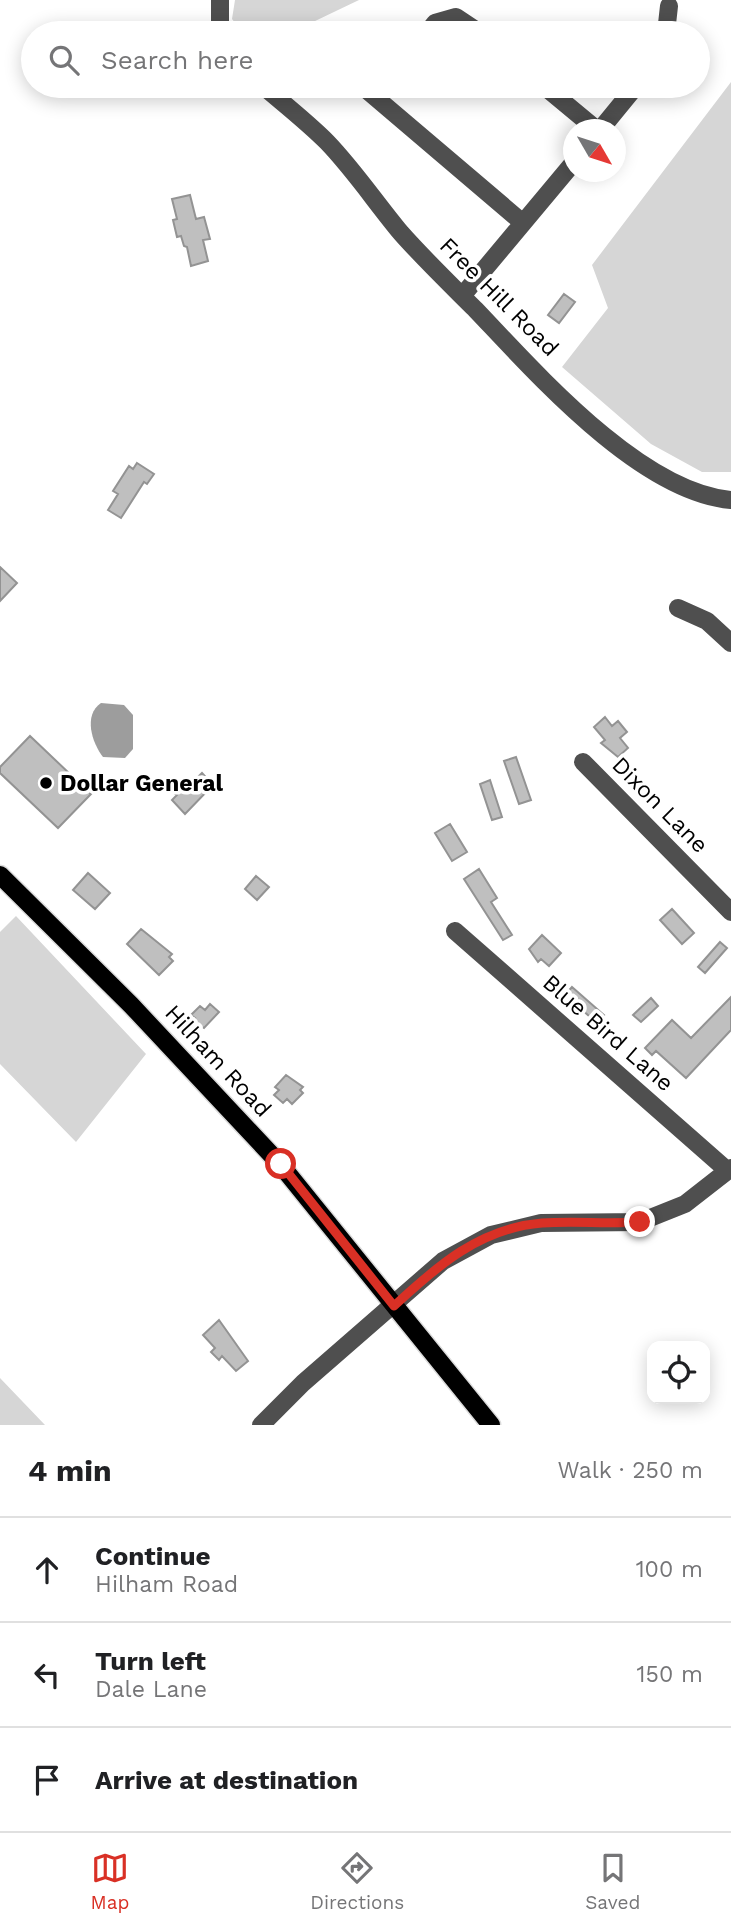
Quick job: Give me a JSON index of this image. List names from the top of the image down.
{
  "streets": {
    "main road": ["Hilham Road"],
    "street": ["Free Hill Road", "Dixon Lane", "Blue Bird Lane"]
  },
  "places": ["Dollar General"],
  "north": "bottom right",
  "page": {
    "search": "Search here",
    "heading": ["4 min", "Walk · 250 m"],
    "list": [
      ["Continue", "Hilham Road", "100 m"],
      ["Turn left", "Dale Lane", "150 m"],
      "Arrive at destination"
    ],
    "nav": ["Map", "Directions", "Saved"]
  }
}
